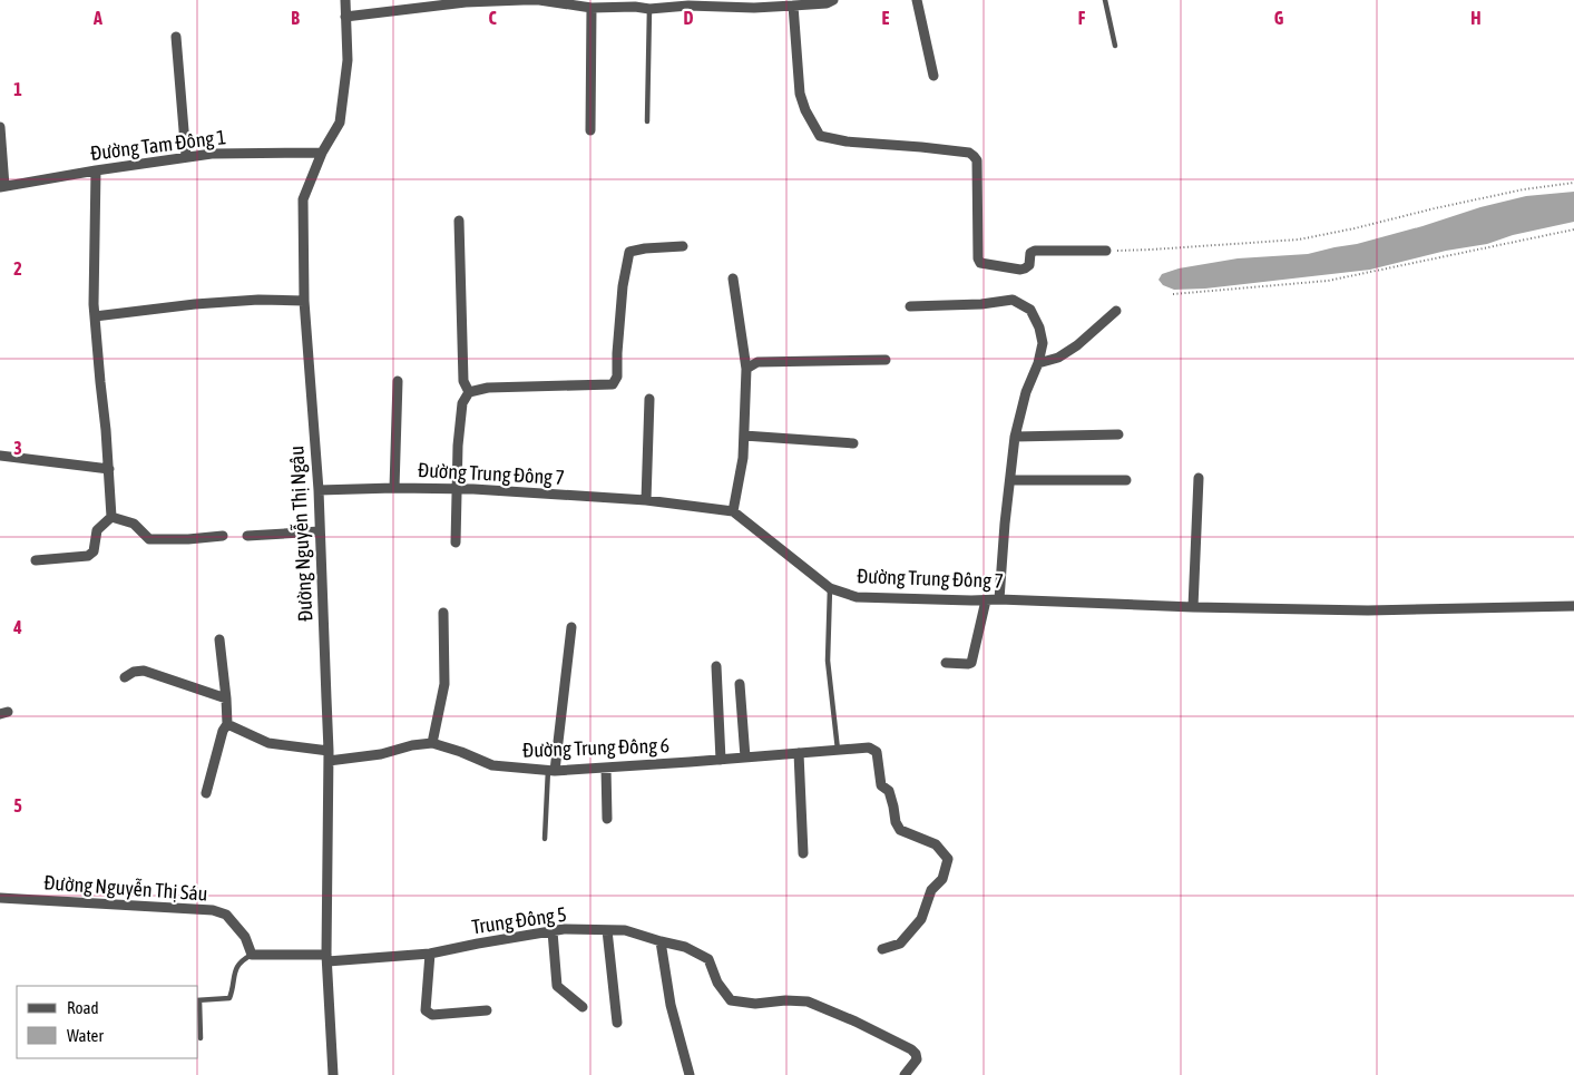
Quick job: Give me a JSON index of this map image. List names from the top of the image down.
{
  "streets": {
    "street": [
      "Đường Tam Đông 1",
      "Đường Trung Đông 7",
      "Đường Nguyễn Thị Ngâu",
      "Đường Trung Đông 6",
      "Đường Nguyễn Thị Sáu",
      "Trung Đông 5"
    ]
  },
  "crossings": [
    ["Đường Tam Đông 1", "Đường Nguyễn Thị Ngâu"],
    ["Đường Trung Đông 7", "Đường Nguyễn Thị Ngâu"],
    ["Đường Nguyễn Thị Ngâu", "Đường Trung Đông 6"],
    ["Đường Nguyễn Thị Ngâu", "Trung Đông 5"]
  ],
  "legend": ["Road", "Water"],
  "grid": {
    "columns": [
      "A",
      "B",
      "C",
      "D",
      "E",
      "F",
      "G",
      "H"
    ],
    "rows": [
      "1",
      "2",
      "3",
      "4",
      "5"
    ]
  }
}
